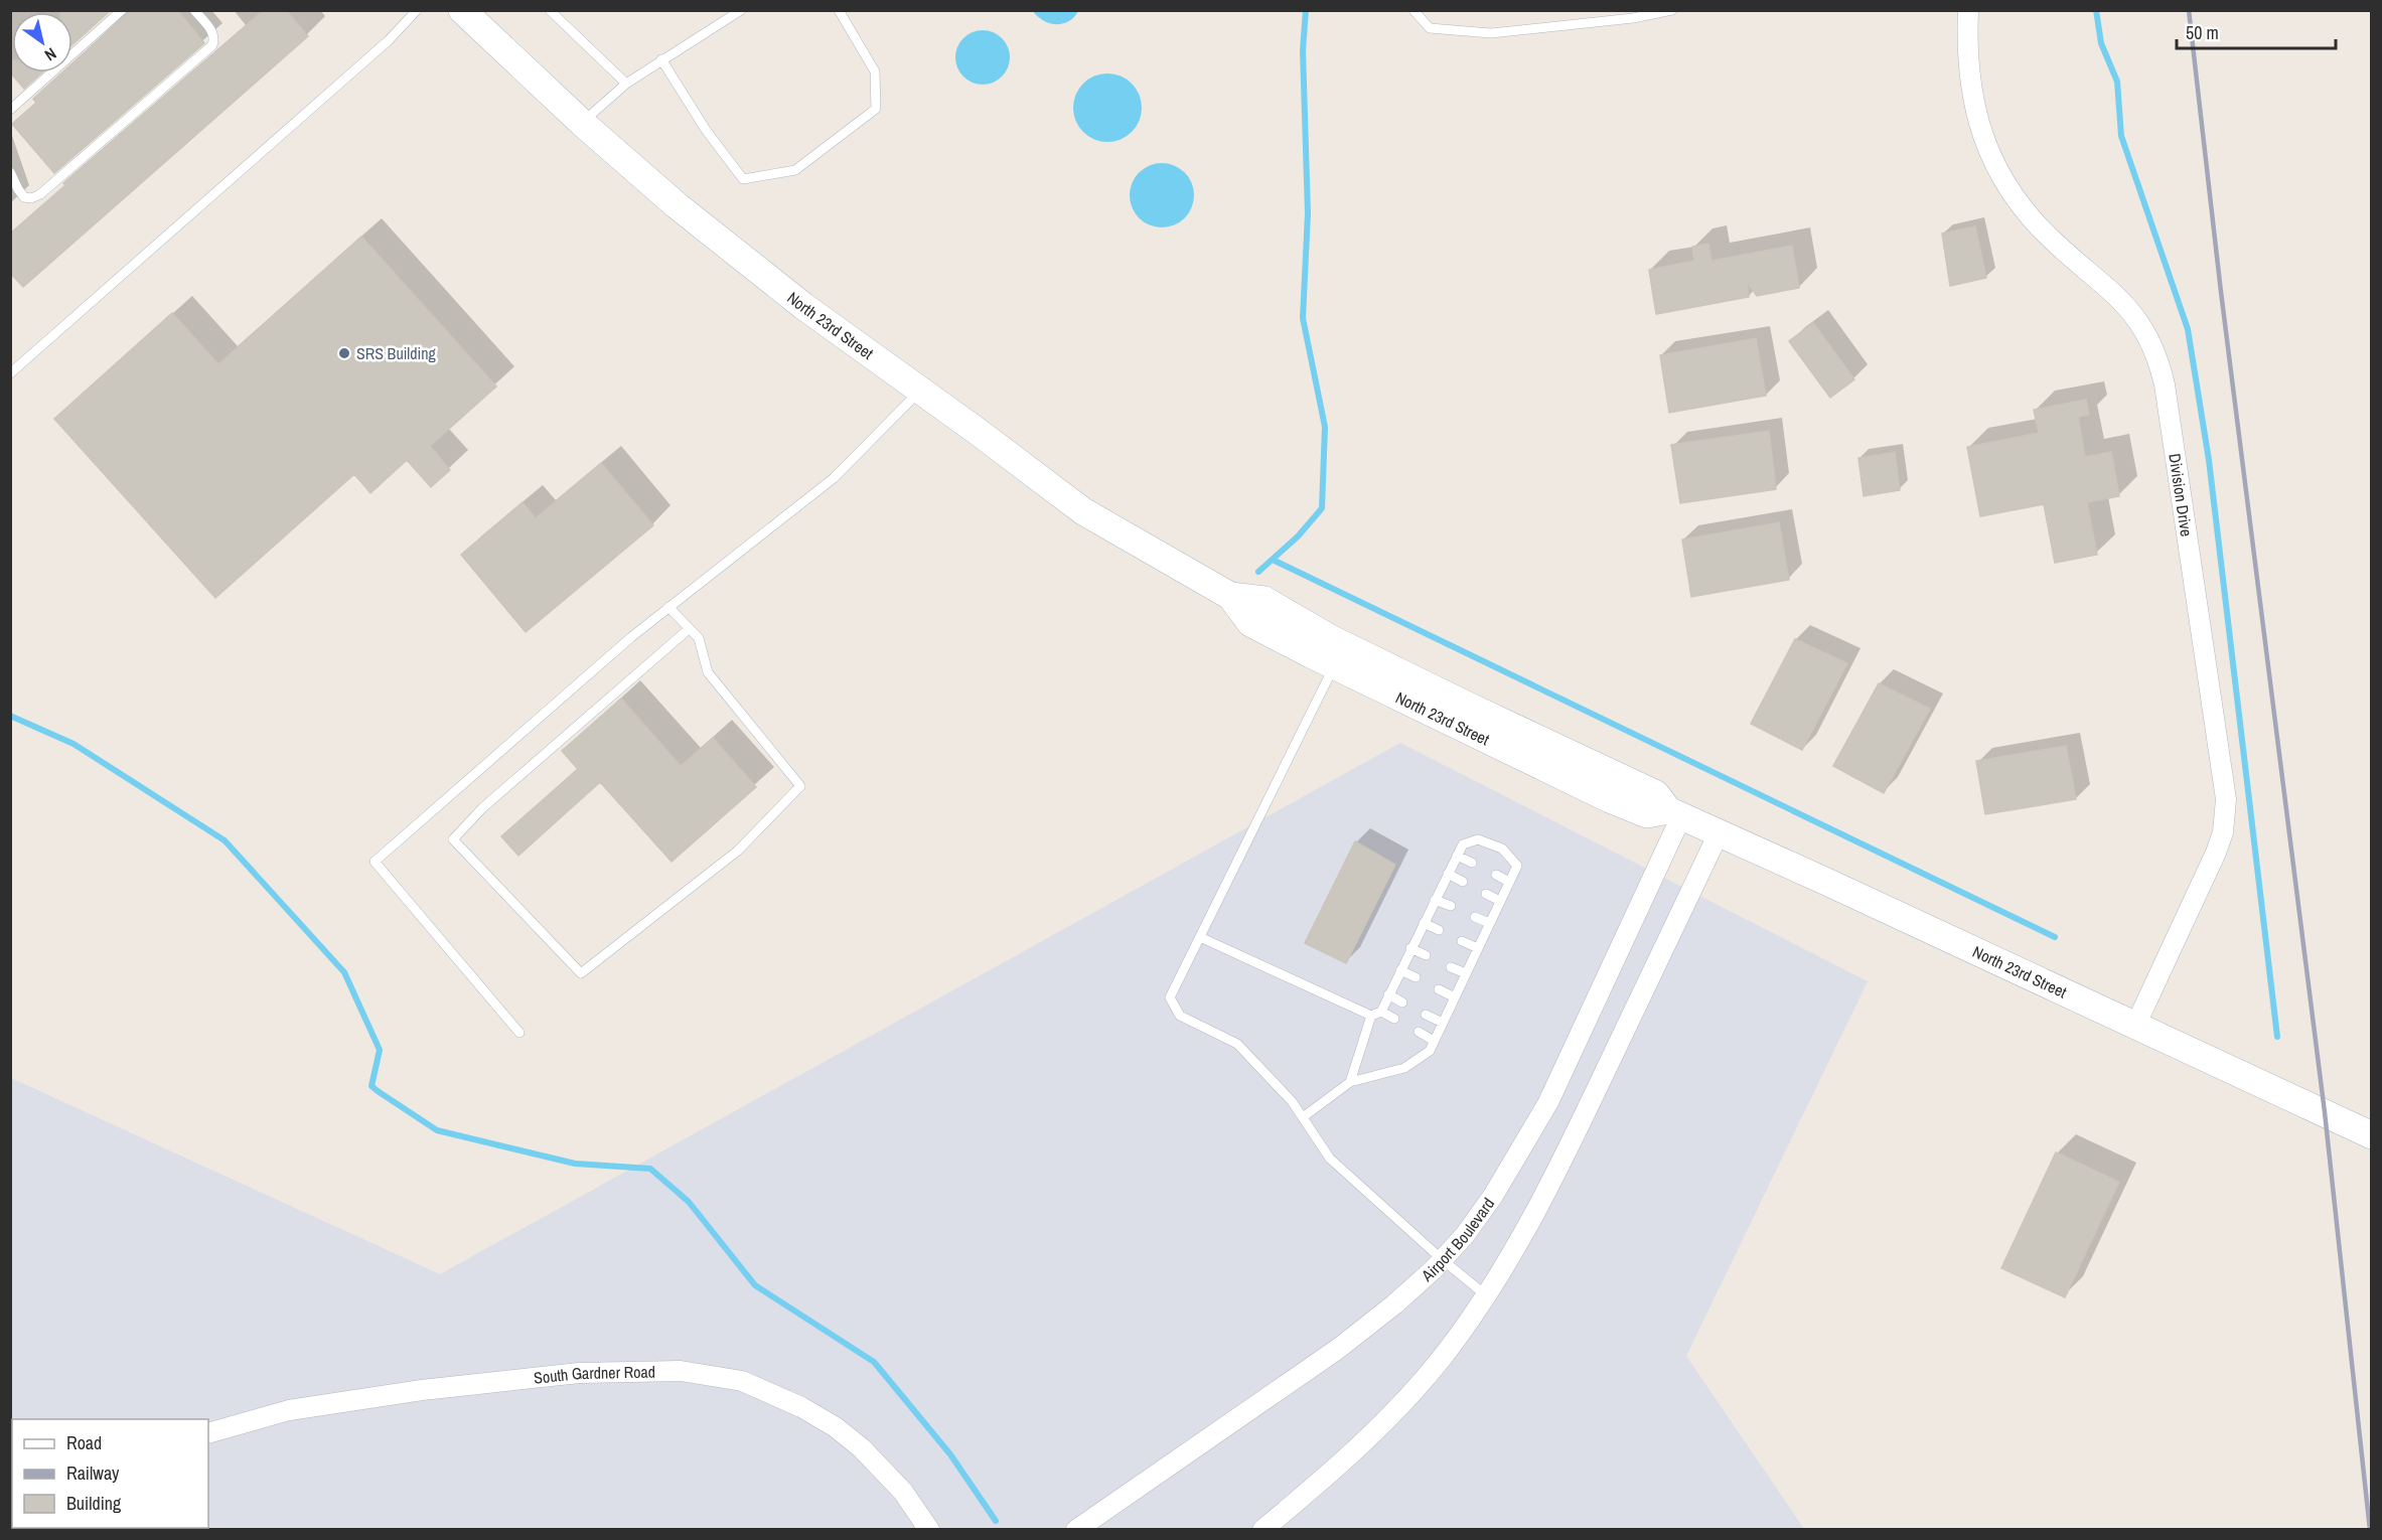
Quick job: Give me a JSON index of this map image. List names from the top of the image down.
{
  "streets": {
    "main road": ["North 23rd Street"],
    "street": ["Division Drive", "Airport Boulevard", "South Gardner Road"]
  },
  "crossings": [
    ["North 23rd Street", "Division Drive"],
    ["North 23rd Street", "Airport Boulevard"]
  ],
  "places": ["SRS Building"],
  "legend": ["Road", "Railway", "Building"],
  "scale_bar": "50 m",
  "north": "bottom right"
}
